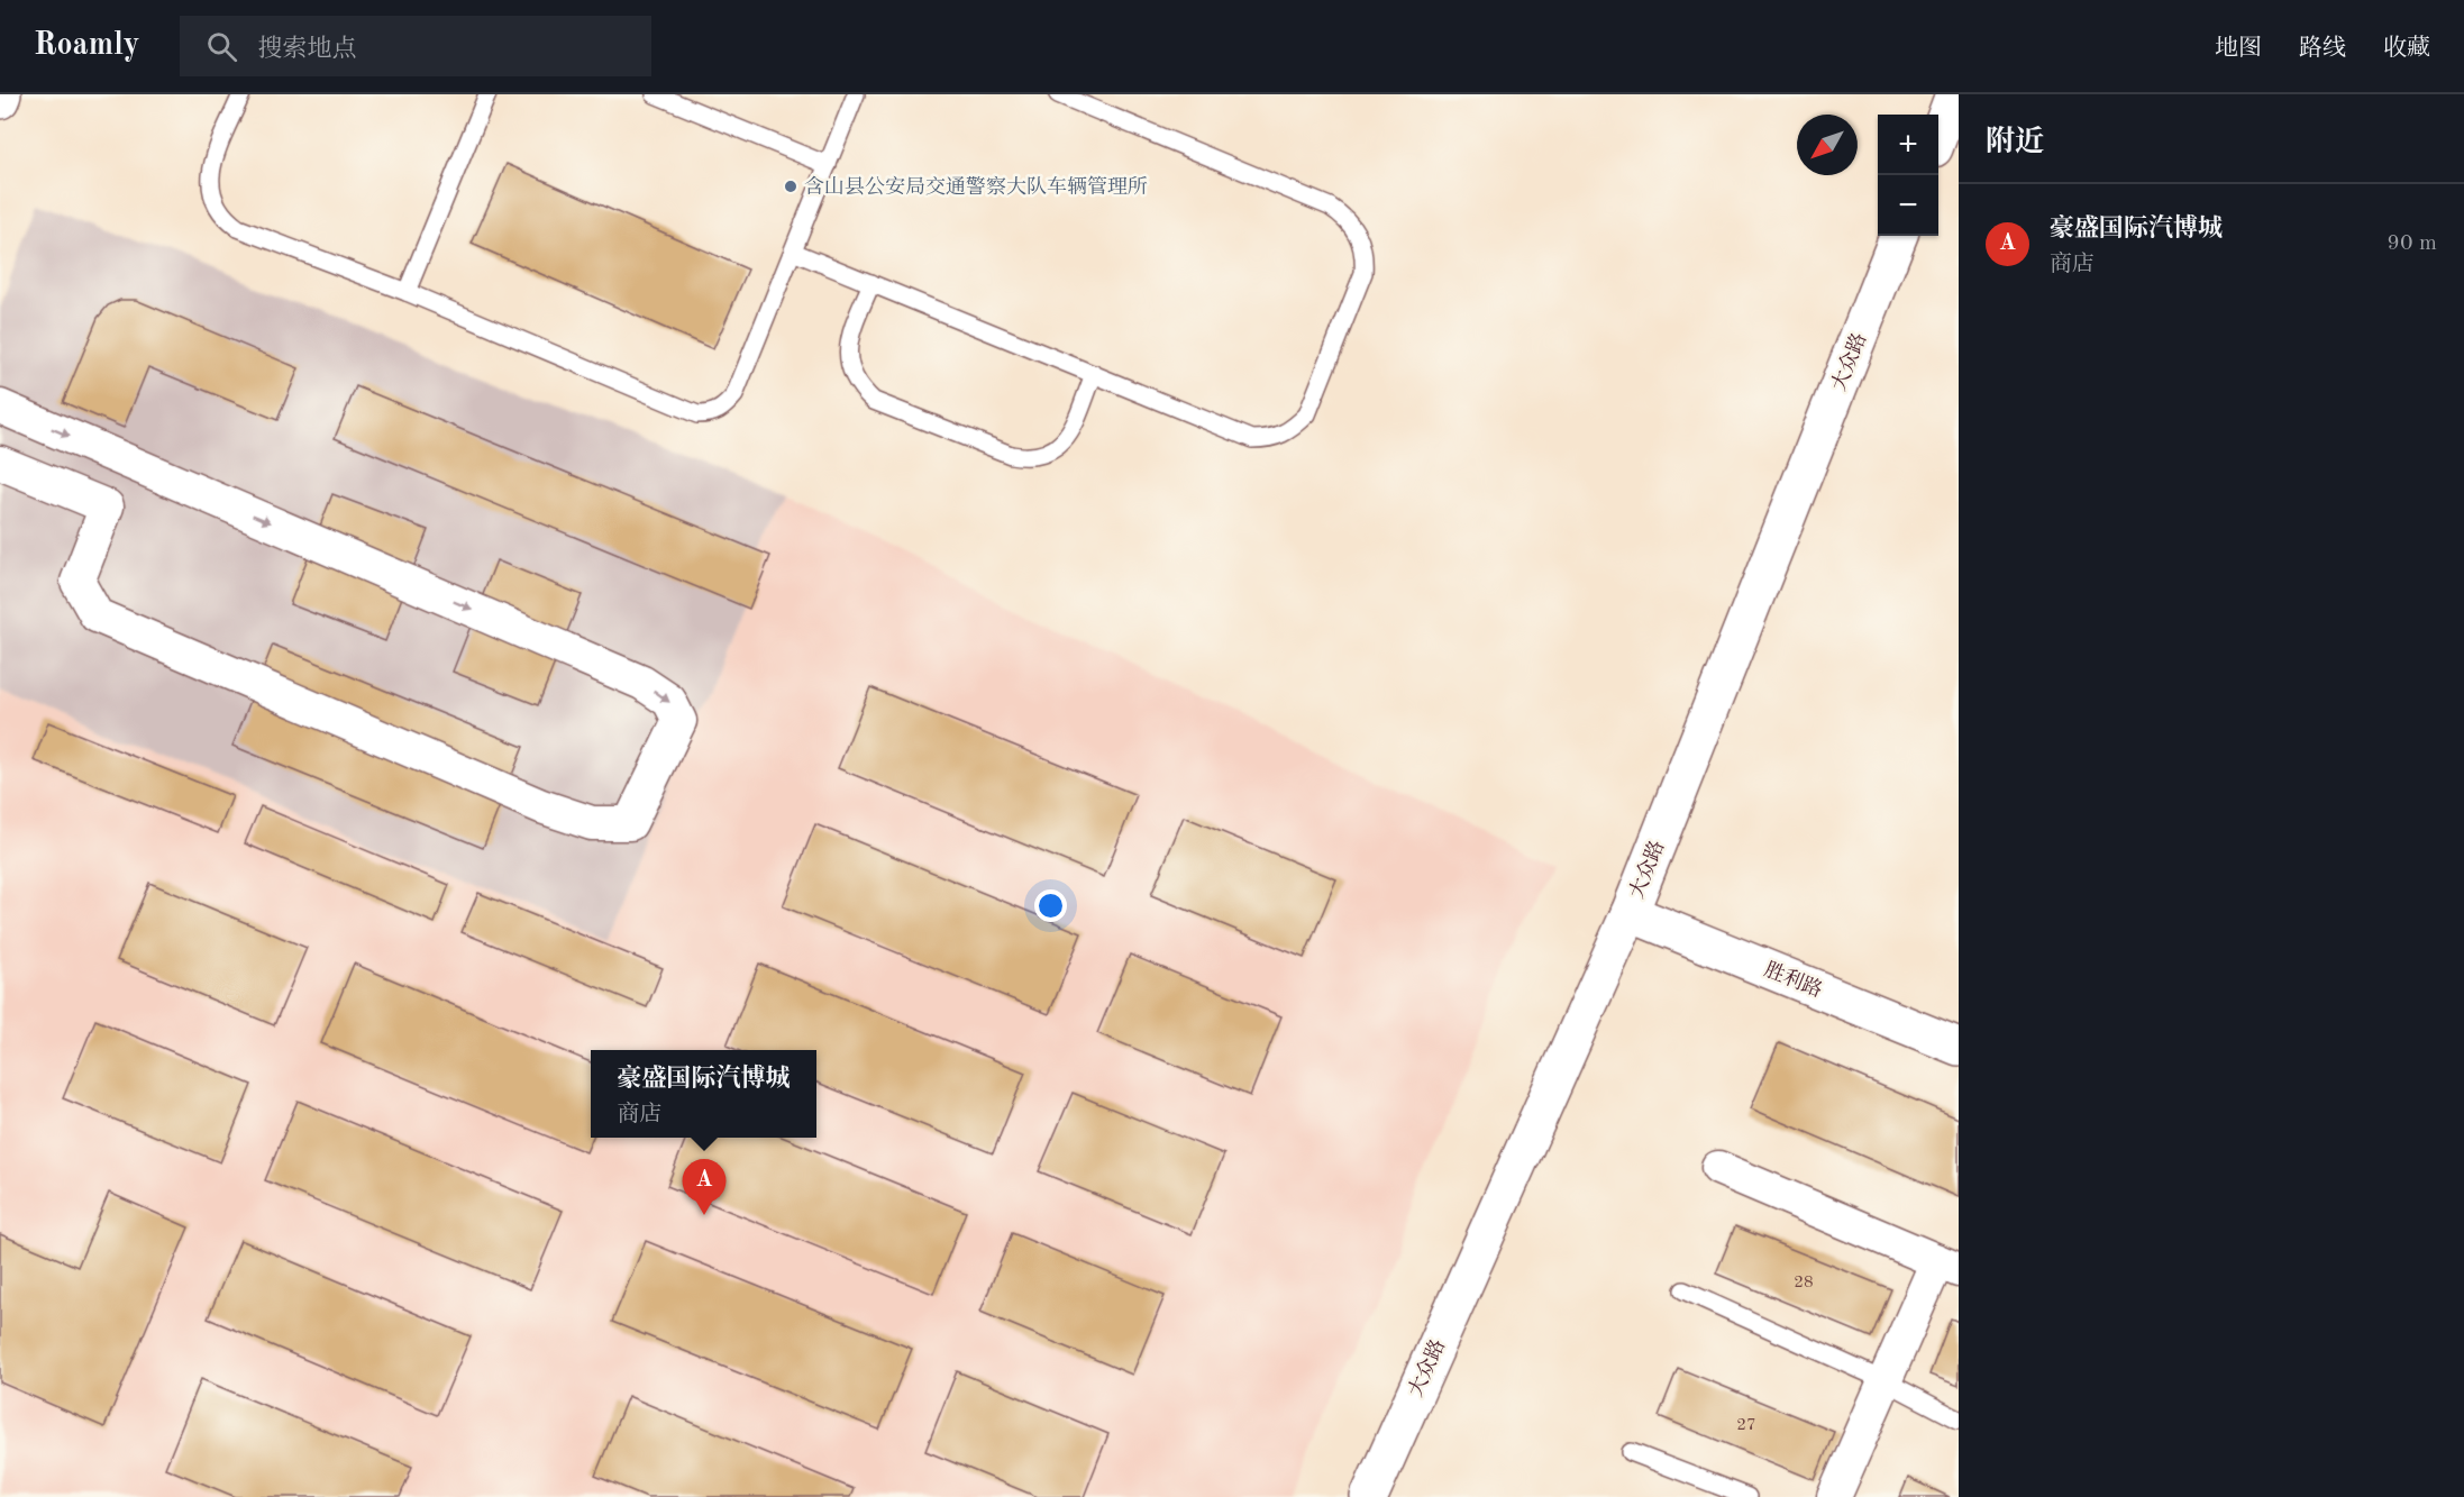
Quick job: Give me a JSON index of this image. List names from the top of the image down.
{
  "streets": {
    "main road": ["大众路", "胜利路"]
  },
  "crossings": [
    ["大众路", "胜利路"]
  ],
  "places": ["含山县公安局交通警察大队车辆管理所"],
  "house_numbers": ["28", "27"],
  "north": "bottom left",
  "page": {
    "header": "Roamly",
    "search": "搜索地点",
    "nav": ["地图", "路线", "收藏"],
    "heading": "附近",
    "map_buttons": ["+", "−"],
    "list": [
      {
        "mark": "A",
        "name": "豪盛国际汽博城",
        "note": "商店",
        "value": "90 m"
      }
    ],
    "popup": ["豪盛国际汽博城", "商店"],
    "pins": "A"
  }
}
